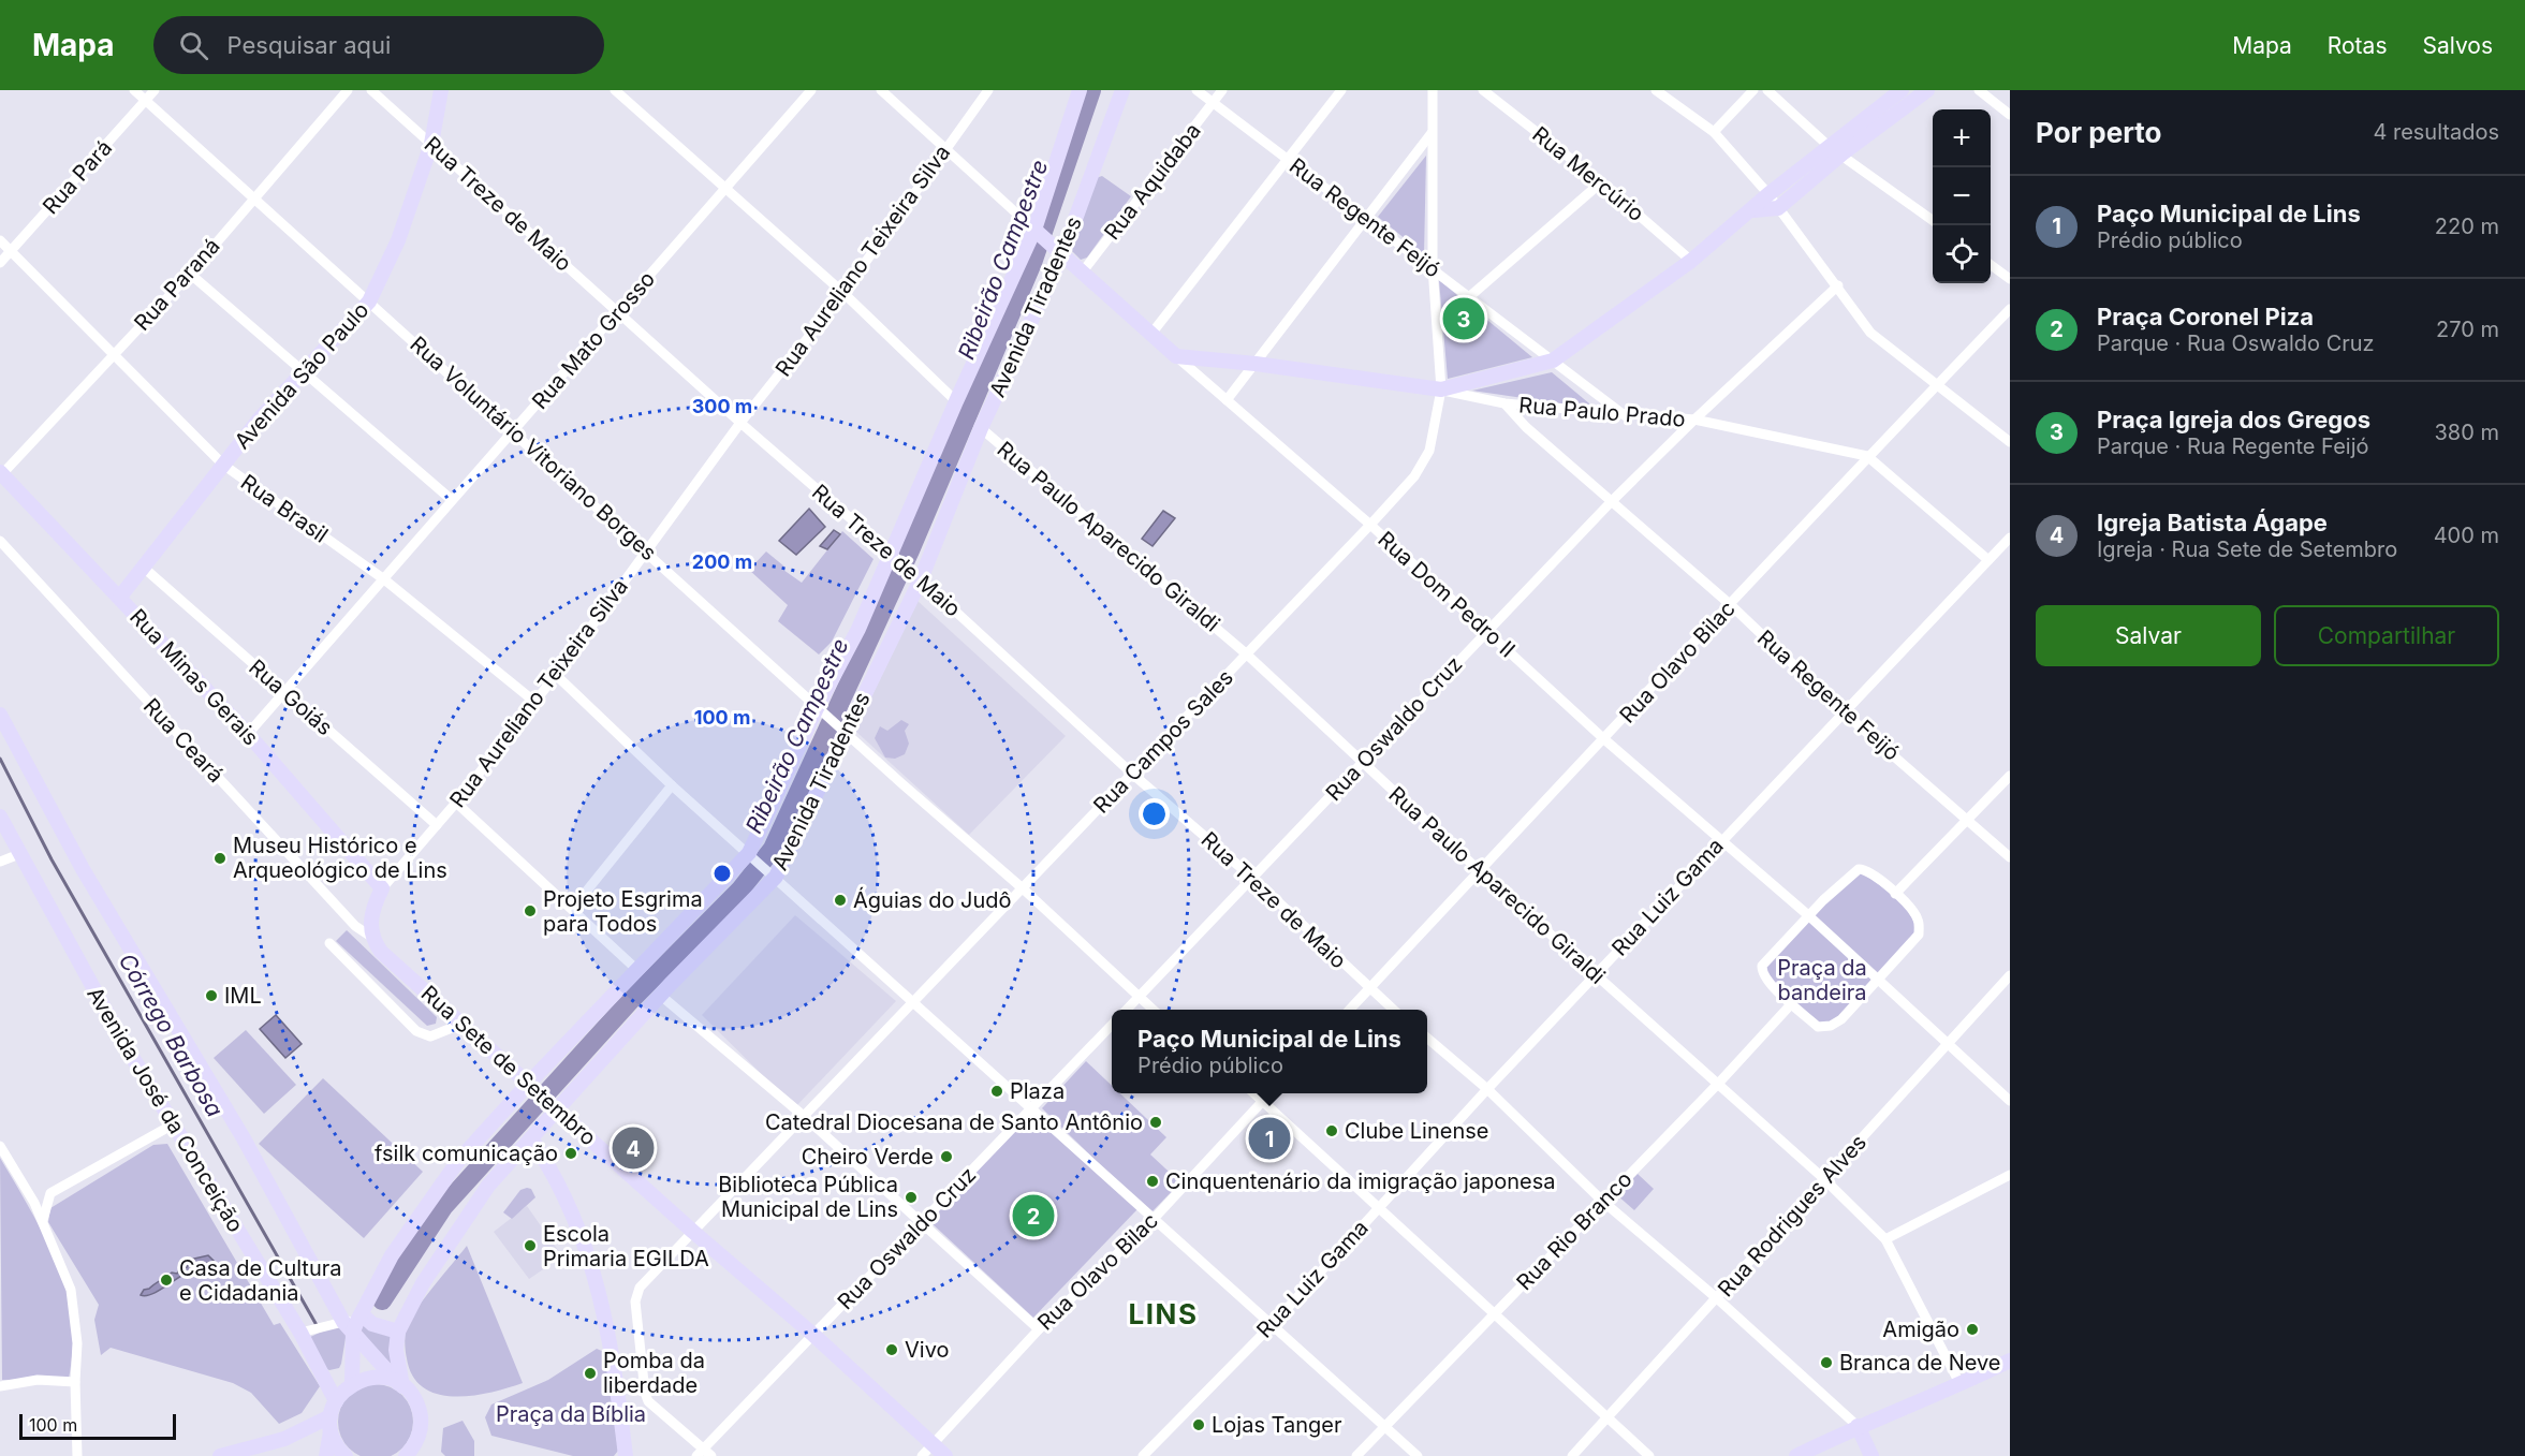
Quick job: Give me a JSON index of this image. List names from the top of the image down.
{
  "streets": {
    "street": [
      "Rua Mercúrio",
      "Rua Pará",
      "Rua Aquidaba",
      "Rua Treze de Maio",
      "Rua Regente Feijó",
      "Rua Aureliano Teixeira Silva",
      "Rua Paraná",
      "Avenida Tiradentes",
      "Rua Mato Grosso",
      "Avenida São Paulo",
      "Rua Paulo Prado",
      "Rua Voluntário Vitoriano Borges",
      "Rua Brasil",
      "Rua Paulo Aparecido Giraldi",
      "Rua Dom Pedro II",
      "Rua Olavo Bilac",
      "Rua Minas Gerais",
      "Rua Goiás",
      "Rua Oswaldo Cruz",
      "Rua Ceará",
      "Rua Campos Sales",
      "Rua Luiz Gama",
      "Rua Sete de Setembro",
      "Avenida José da Conceição",
      "Rua Rodrigues Alves",
      "Rua Rio Branco"
    ]
  },
  "crossings": [
    ["Rua Pará", "Rua Voluntário Vitoriano Borges"],
    ["Rua Pará", "Rua Brasil"],
    ["Rua Aquidaba", "Rua Regente Feijó"],
    ["Rua Aquidaba", "Rua Dom Pedro II"],
    ["Rua Treze de Maio", "Rua Aureliano Teixeira Silva"],
    ["Rua Treze de Maio", "Avenida Tiradentes"],
    ["Rua Treze de Maio", "Rua Mato Grosso"],
    ["Rua Treze de Maio", "Avenida São Paulo"],
    ["Rua Treze de Maio", "Rua Olavo Bilac"],
    ["Rua Treze de Maio", "Rua Oswaldo Cruz"],
    ["Rua Treze de Maio", "Rua Campos Sales"],
    ["Rua Regente Feijó", "Rua Paulo Prado"],
    ["Rua Regente Feijó", "Rua Olavo Bilac"],
    ["Rua Regente Feijó", "Rua Oswaldo Cruz"],
    ["Rua Regente Feijó", "Rua Campos Sales"],
    ["Rua Regente Feijó", "Rua Luiz Gama"],
    ["Rua Aureliano Teixeira Silva", "Rua Voluntário Vitoriano Borges"],
    ["Rua Aureliano Teixeira Silva", "Rua Brasil"],
    ["Rua Aureliano Teixeira Silva", "Rua Dom Pedro II"],
    ["Rua Aureliano Teixeira Silva", "Rua Minas Gerais"],
    ["Rua Aureliano Teixeira Silva", "Rua Goiás"],
    ["Rua Paraná", "Rua Voluntário Vitoriano Borges"],
    ["Rua Paraná", "Rua Brasil"],
    ["Rua Paraná", "Rua Minas Gerais"],
    ["Avenida Tiradentes", "Rua Voluntário Vitoriano Borges"],
    ["Avenida Tiradentes", "Rua Paulo Aparecido Giraldi"],
    ["Avenida Tiradentes", "Rua Dom Pedro II"],
    ["Avenida Tiradentes", "Rua Sete de Setembro"],
    ["Rua Mato Grosso", "Rua Voluntário Vitoriano Borges"],
    ["Rua Mato Grosso", "Rua Brasil"],
    ["Rua Mato Grosso", "Rua Minas Gerais"],
    ["Rua Mato Grosso", "Rua Goiás"],
    ["Avenida São Paulo", "Rua Voluntário Vitoriano Borges"],
    ["Avenida São Paulo", "Rua Brasil"],
    ["Avenida São Paulo", "Rua Minas Gerais"],
    ["Avenida São Paulo", "Rua Goiás"],
    ["Rua Paulo Prado", "Rua Dom Pedro II"],
    ["Rua Paulo Prado", "Rua Olavo Bilac"],
    ["Rua Paulo Prado", "Rua Oswaldo Cruz"],
    ["Rua Paulo Prado", "Rua Campos Sales"],
    ["Rua Paulo Prado", "Rua Luiz Gama"],
    ["Rua Voluntário Vitoriano Borges", "Rua Oswaldo Cruz"],
    ["Rua Voluntário Vitoriano Borges", "Rua Campos Sales"],
    ["Rua Paulo Aparecido Giraldi", "Rua Olavo Bilac"],
    ["Rua Paulo Aparecido Giraldi", "Rua Oswaldo Cruz"],
    ["Rua Paulo Aparecido Giraldi", "Rua Campos Sales"],
    ["Rua Paulo Aparecido Giraldi", "Rua Luiz Gama"],
    ["Rua Paulo Aparecido Giraldi", "Rua Rodrigues Alves"],
    ["Rua Paulo Aparecido Giraldi", "Rua Rio Branco"],
    ["Rua Dom Pedro II", "Rua Olavo Bilac"],
    ["Rua Dom Pedro II", "Rua Oswaldo Cruz"],
    ["Rua Dom Pedro II", "Rua Campos Sales"],
    ["Rua Dom Pedro II", "Rua Luiz Gama"],
    ["Rua Dom Pedro II", "Rua Rodrigues Alves"],
    ["Rua Olavo Bilac", "Rua Sete de Setembro"],
    ["Rua Oswaldo Cruz", "Rua Campos Sales"],
    ["Rua Oswaldo Cruz", "Rua Sete de Setembro"],
    ["Rua Ceará", "Rua Sete de Setembro"],
    ["Rua Campos Sales", "Rua Sete de Setembro"]
  ],
  "districts": ["LINS"],
  "water": ["Ribeirão Campestre", "Córrego Barbosa"],
  "parks": ["Praça da bandeira", "Praça da Bíblia"],
  "places": [
    "Museu Histórico e Arqueológico de Lins",
    "Águias do Judô",
    "Projeto Esgrima para Todos",
    "IML",
    "Plaza",
    "Catedral Diocesana de Santo Antônio",
    "Clube Linense",
    "fsilk comunicação",
    "Cheiro Verde",
    "Cinquentenário da imigração japonesa",
    "Biblioteca Pública Municipal de Lins",
    "Escola Primaria EGILDA",
    "Casa de Cultura e Cidadania",
    "Amigão",
    "Vivo",
    "Branca de Neve",
    "Pomba da liberdade",
    "Lojas Tanger"
  ],
  "scale_bar": "100 m",
  "page": {
    "header": "Mapa",
    "search": "Pesquisar aqui",
    "nav": ["Mapa", "Rotas", "Salvos"],
    "heading": ["Por perto", "4 resultados"],
    "map_buttons": ["+", "−"],
    "list": [
      {
        "mark": "1",
        "name": "Paço Municipal de Lins",
        "note": "Prédio público",
        "value": "220 m"
      },
      {
        "mark": "2",
        "name": "Praça Coronel Piza",
        "note": "Parque · Rua Oswaldo Cruz",
        "value": "270 m"
      },
      {
        "mark": "3",
        "name": "Praça Igreja dos Gregos",
        "note": "Parque · Rua Regente Feijó",
        "value": "380 m"
      },
      {
        "mark": "4",
        "name": "Igreja Batista Ágape",
        "note": "Igreja · Rua Sete de Setembro",
        "value": "400 m"
      }
    ],
    "pins": [
      "3",
      "1",
      "4",
      "2"
    ],
    "buttons": ["Salvar", "Compartilhar"],
    "popup": ["Paço Municipal de Lins", "Prédio público"],
    "scale": "100 m"
  },
  "rings": ["300 m", "200 m", "100 m"]
}
